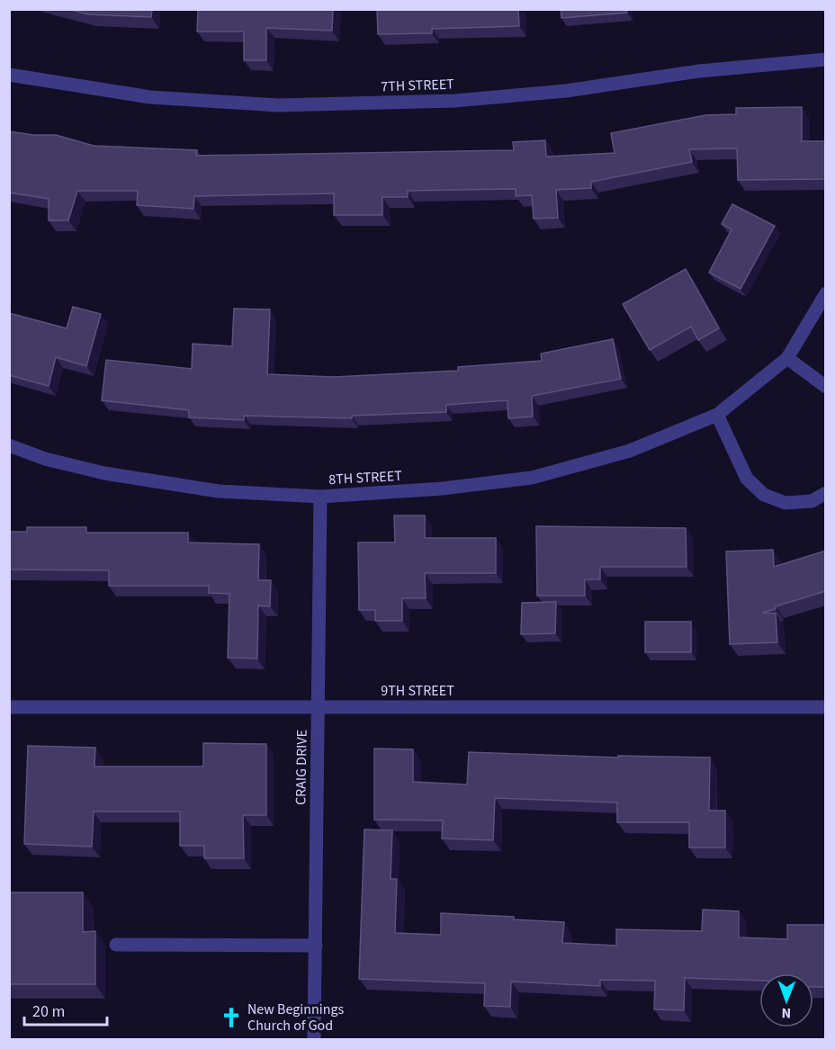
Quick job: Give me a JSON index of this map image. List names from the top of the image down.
{
  "streets": {
    "street": [
      "7TH STREET",
      "8TH STREET",
      "9TH STREET",
      "CRAIG DRIVE"
    ]
  },
  "crossings": [
    ["8TH STREET", "CRAIG DRIVE"],
    ["9TH STREET", "CRAIG DRIVE"]
  ],
  "places": {
    "church": ["New Beginnings Church of God"]
  },
  "scale_bar": "20 m",
  "north": "bottom"
}
